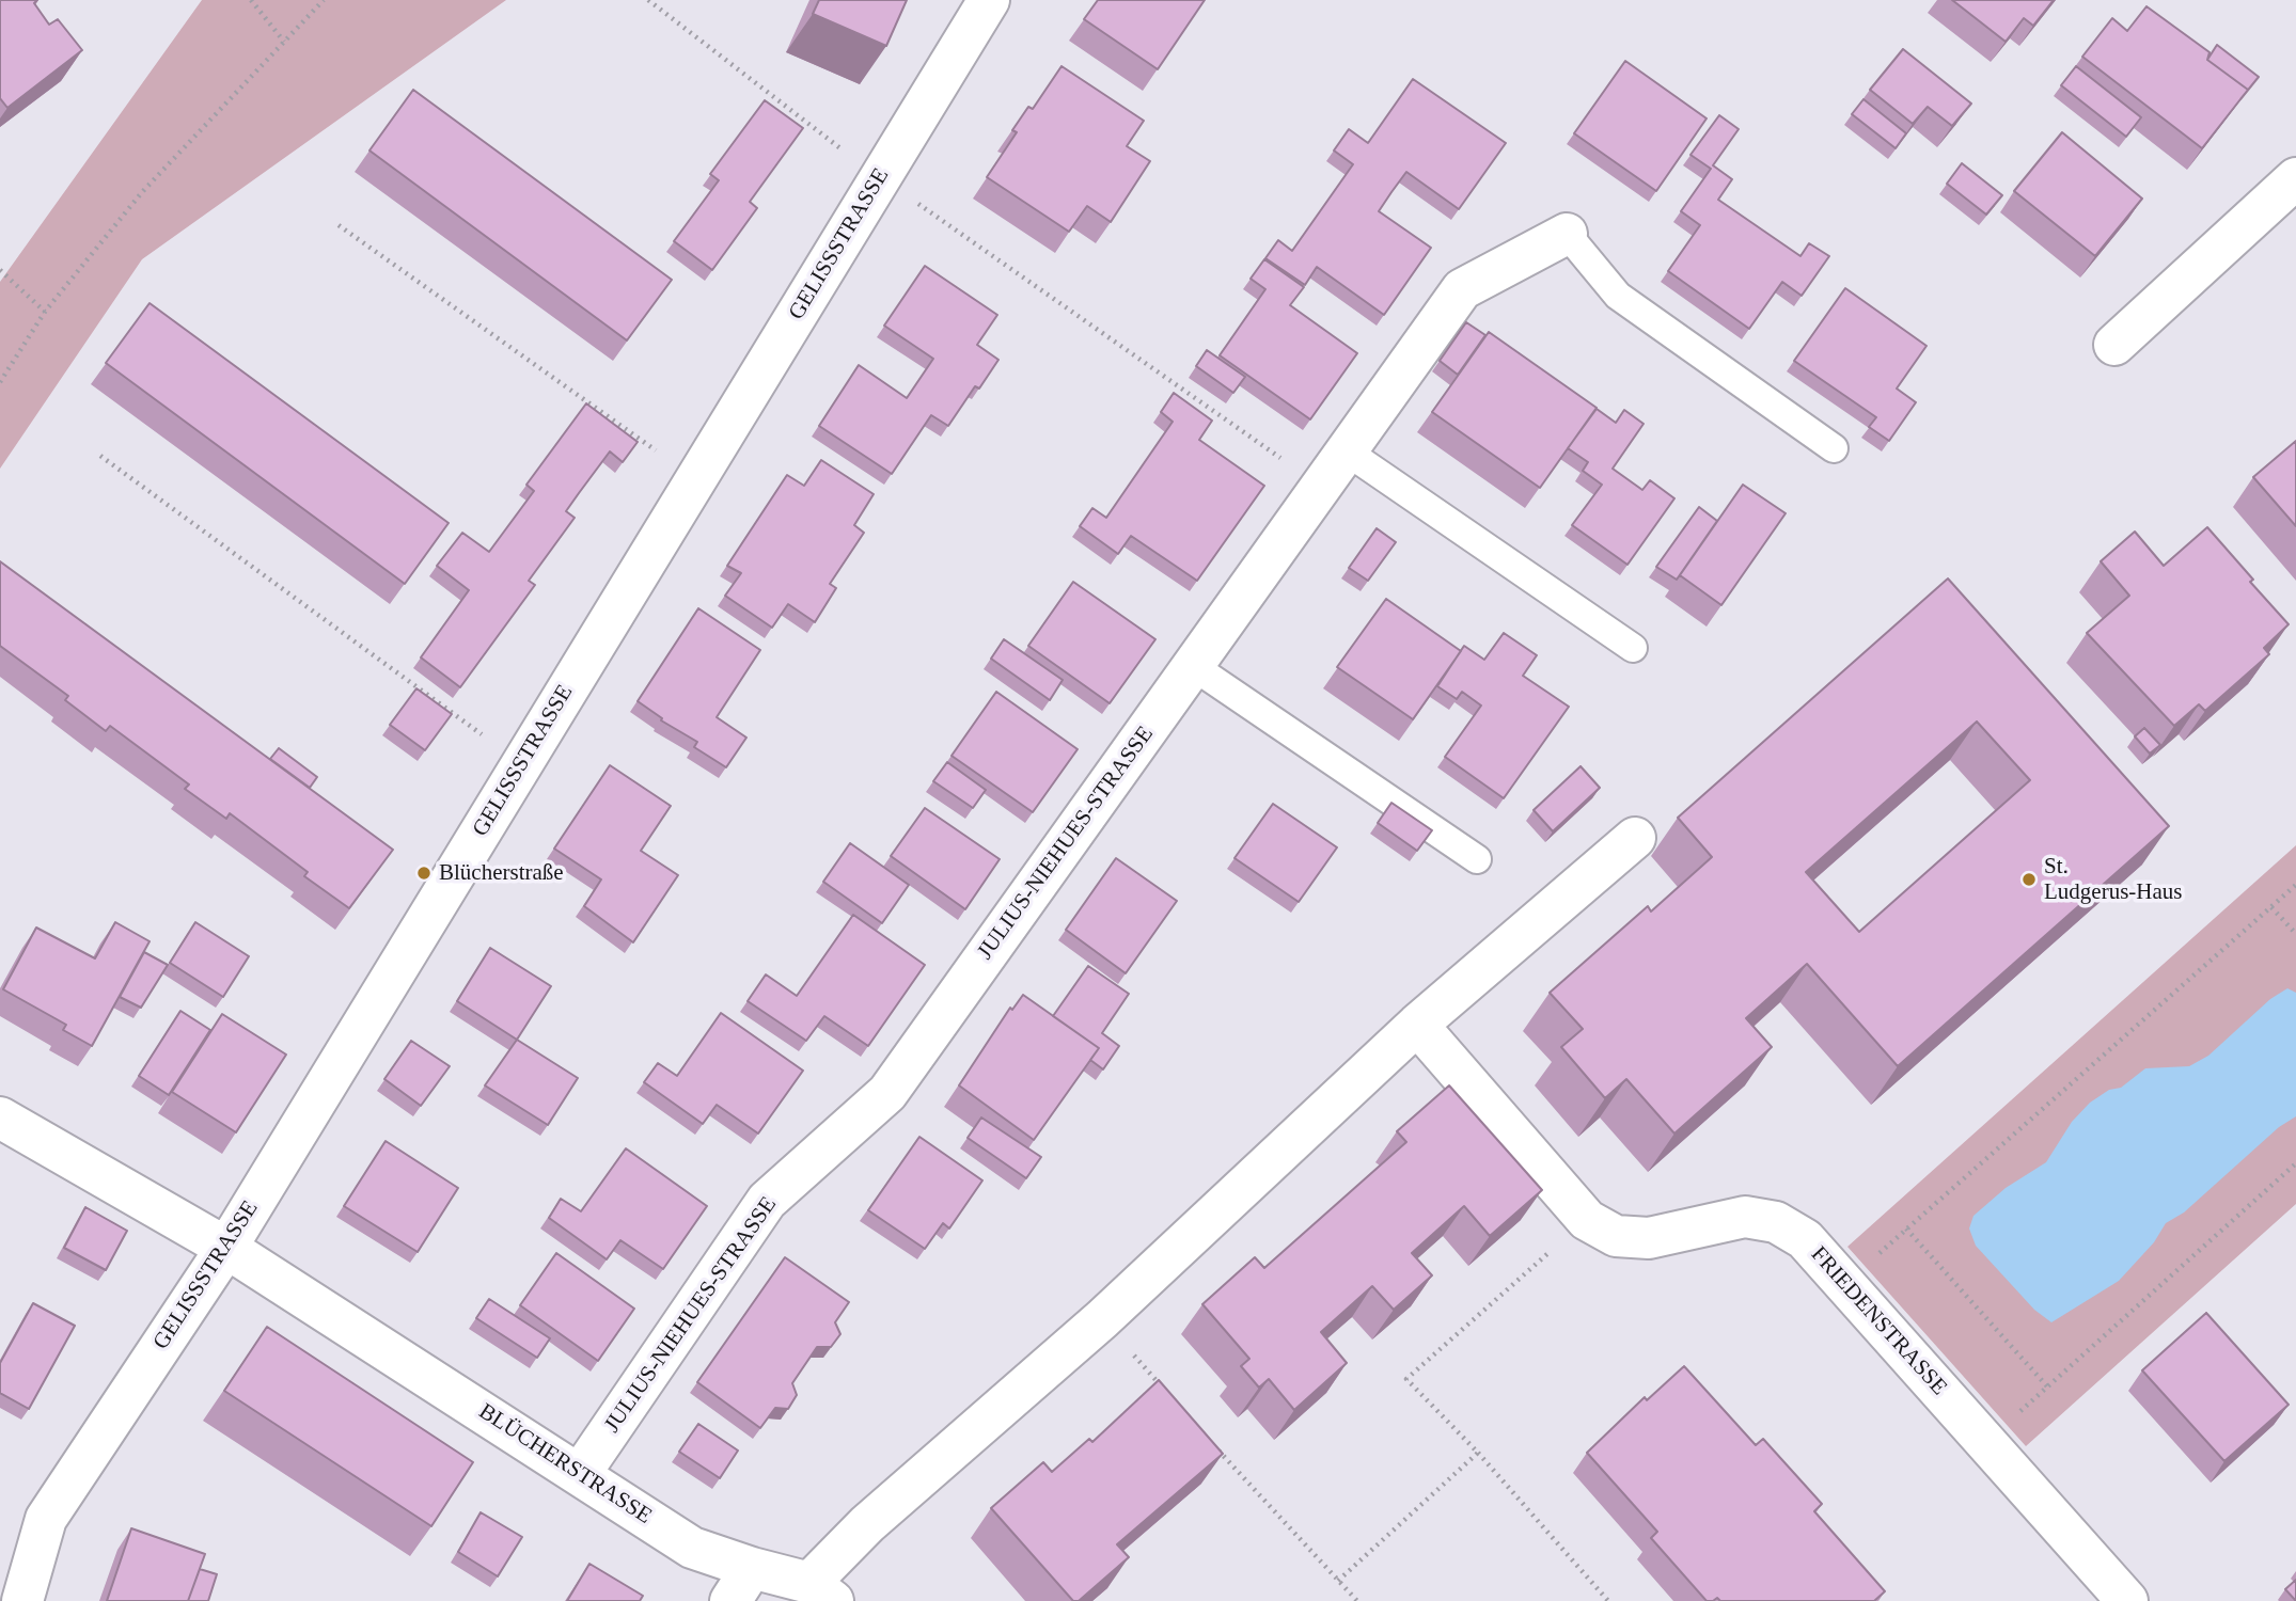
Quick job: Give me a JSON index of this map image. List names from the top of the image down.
{
  "streets": {
    "street": [
      "GELISSSTRASSE",
      "JULIUS-NIEHUES-STRASSE",
      "FRIEDENSTRASSE",
      "BLÜCHERSTRASSE"
    ]
  },
  "crossings": [
    ["GELISSSTRASSE", "BLÜCHERSTRASSE"],
    ["JULIUS-NIEHUES-STRASSE", "BLÜCHERSTRASSE"]
  ],
  "places": ["Blücherstraße", "St. Ludgerus-Haus"]
}
